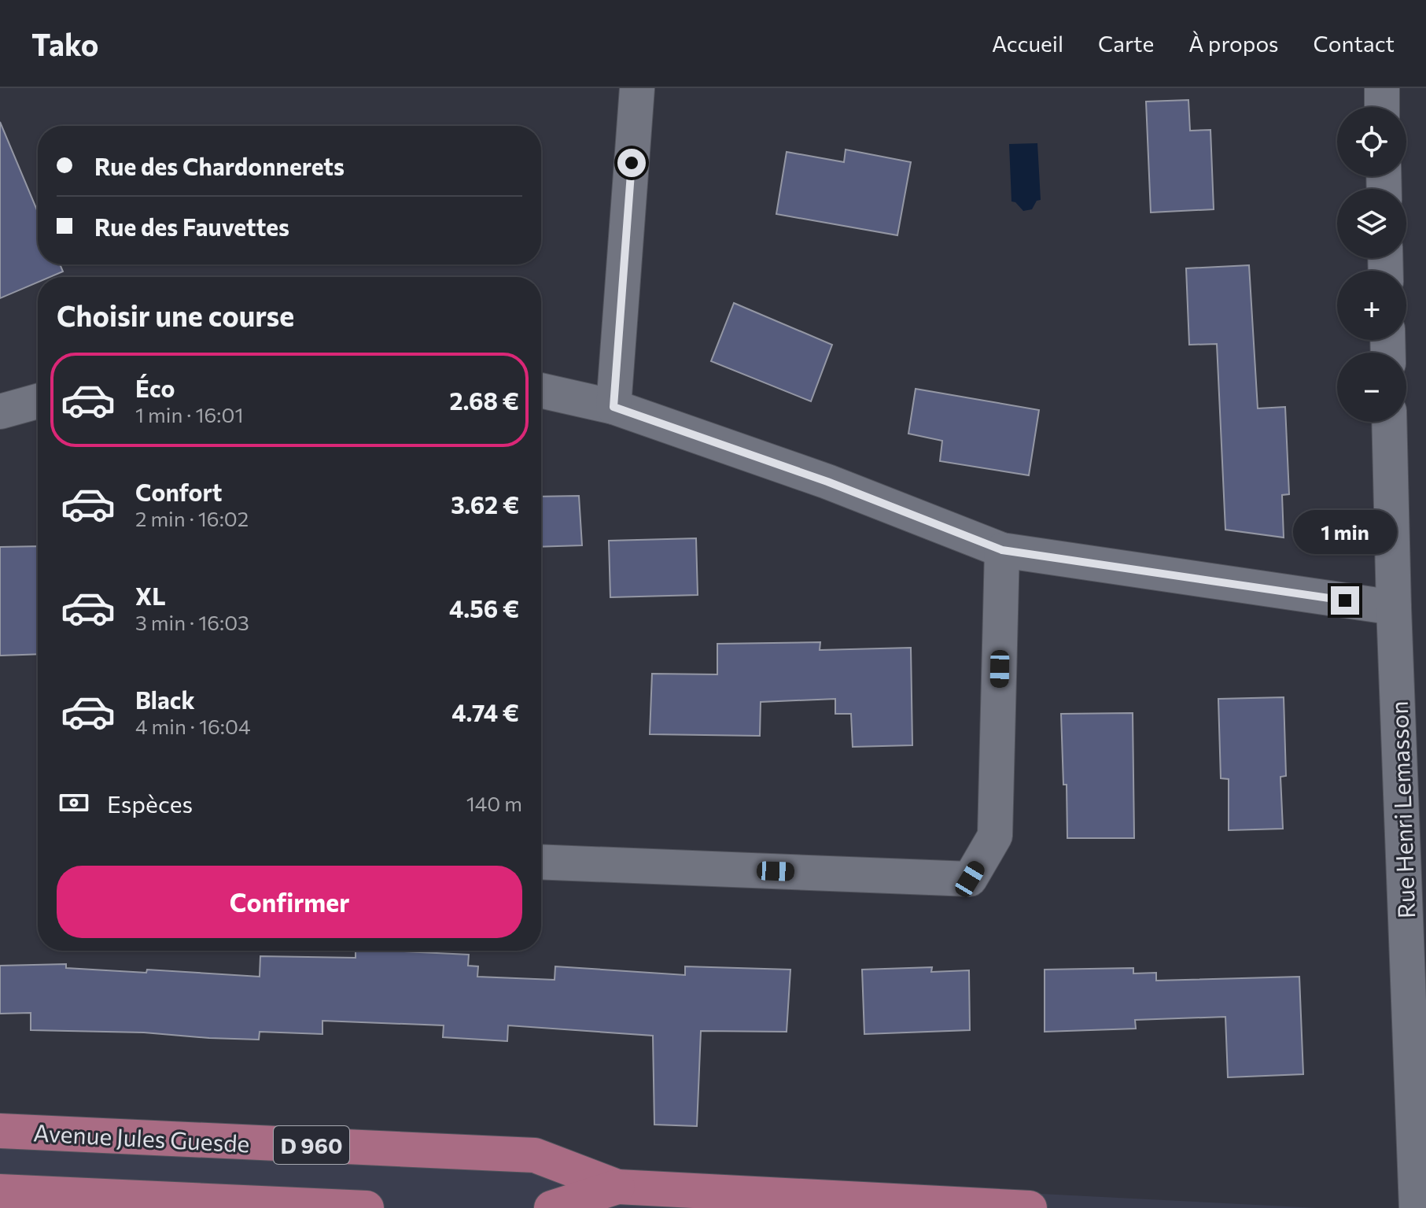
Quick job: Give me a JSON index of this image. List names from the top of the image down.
{
  "streets": {
    "main road": ["Avenue Jules Guesde", "D 960"],
    "street": ["Rue Henri Lemasson"]
  },
  "page": {
    "header": "Tako",
    "nav": [
      "Accueil",
      "Carte",
      "À propos",
      "Contact"
    ],
    "map_buttons": ["+", "−"],
    "banner": ["Rue des Chardonnerets", "Rue des Fauvettes"],
    "heading": "Choisir une course",
    "list": [
      {
        "name": "Éco",
        "note": "1 min · 16:01",
        "value": "2.68 €"
      },
      {
        "name": "Confort",
        "note": "2 min · 16:02",
        "value": "3.62 €"
      },
      {
        "name": "XL",
        "note": "3 min · 16:03",
        "value": "4.56 €"
      },
      {
        "name": "Black",
        "note": "4 min · 16:04",
        "value": "4.74 €"
      }
    ],
    "bubble": "1 min",
    "pay": ["Espèces", "140 m"],
    "buttons": "Confirmer"
  }
}
